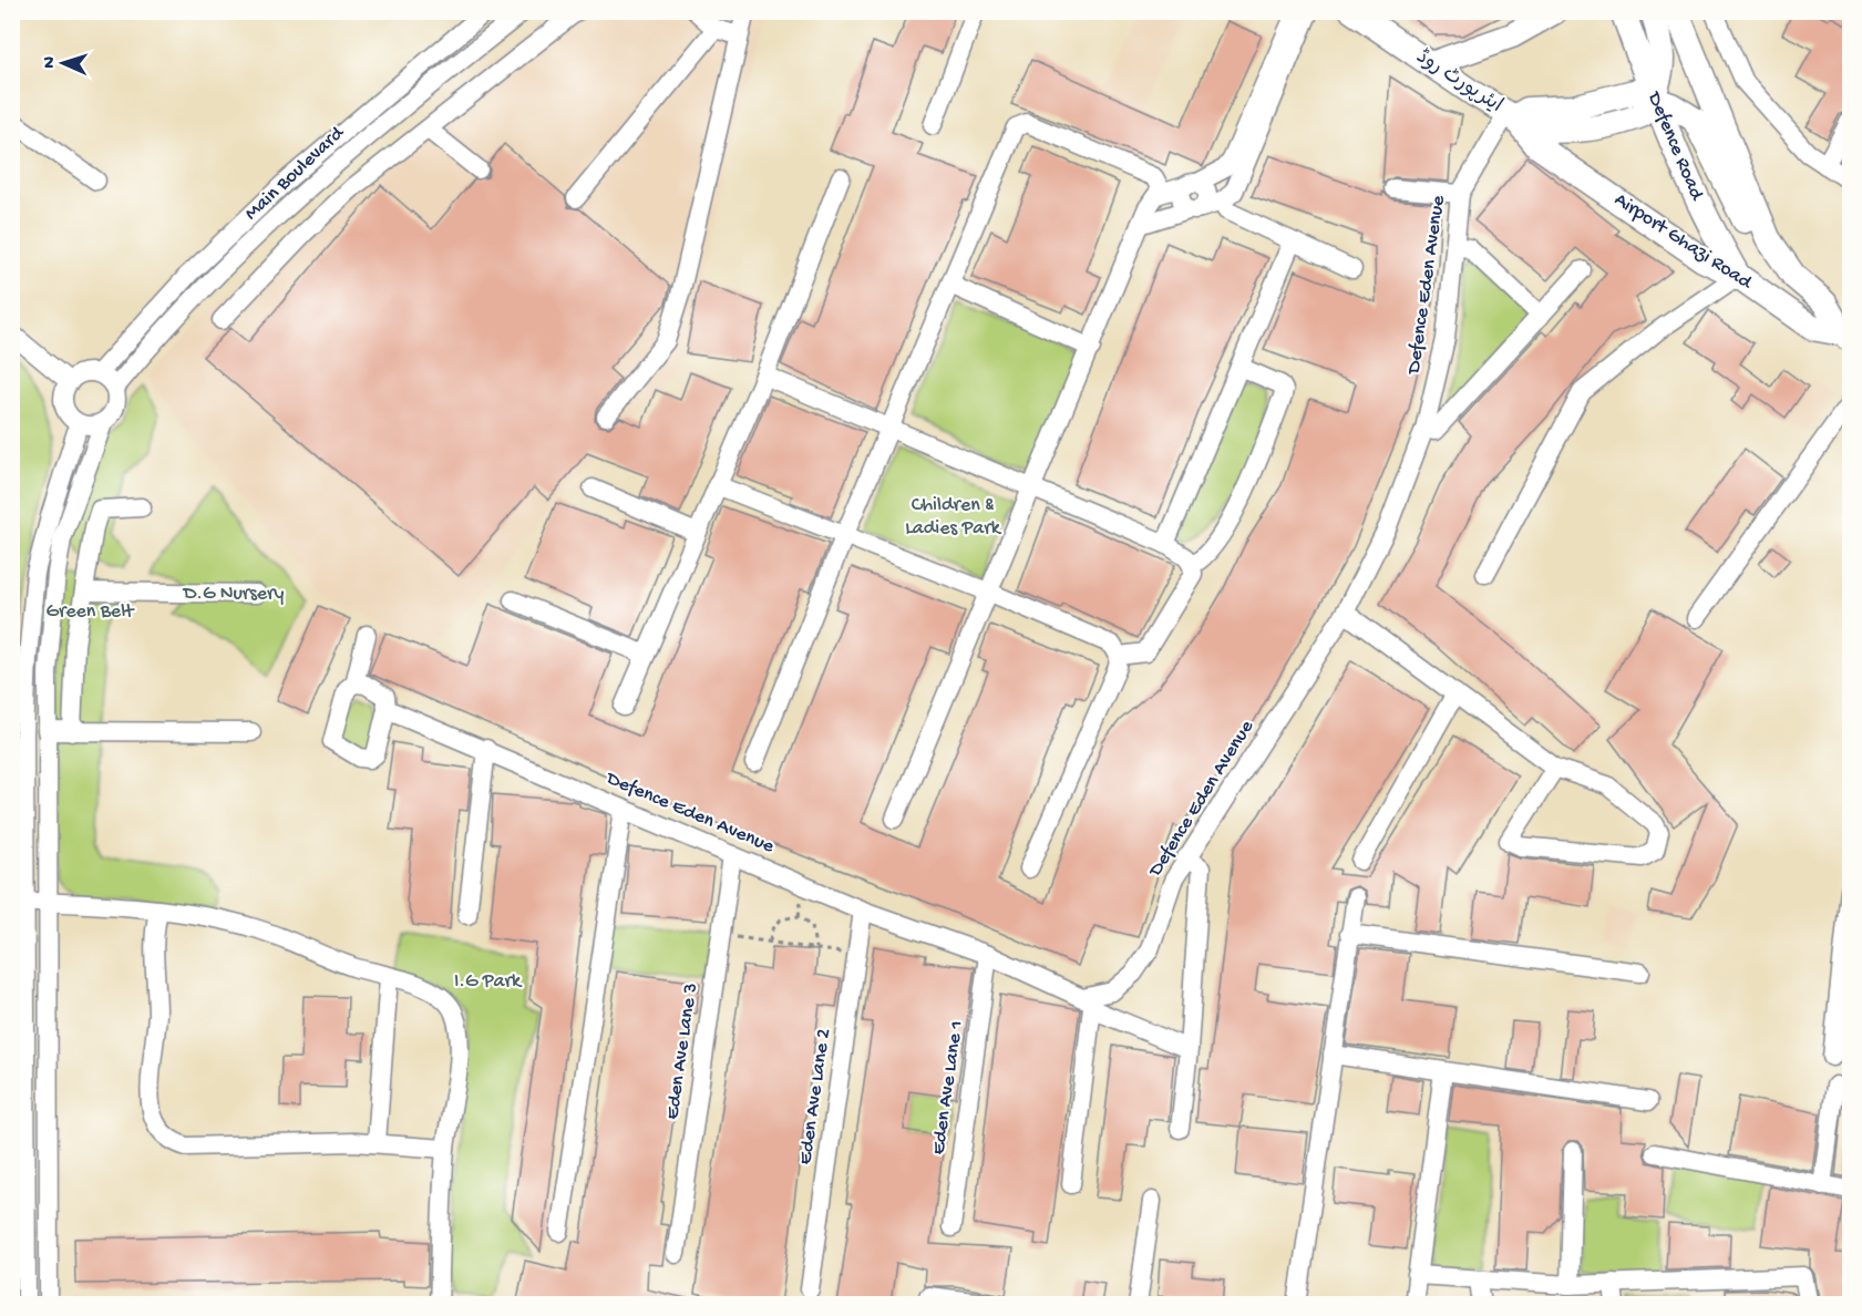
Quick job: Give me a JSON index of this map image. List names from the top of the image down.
{
  "streets": {
    "main road": ["ایئرپورٹ روڈ", "Defence Road", "Airport Ghazi Road"],
    "street": [
      "Main Boulevard",
      "Defence Eden Avenue",
      "Eden Ave Lane 3",
      "Eden Ave Lane 1",
      "Eden Ave Lane 2"
    ]
  },
  "crossings": [
    ["ایئرپورٹ روڈ", "Airport Ghazi Road"],
    ["ایئرپورٹ روڈ", "Defence Eden Avenue"],
    ["Defence Road", "Airport Ghazi Road"],
    ["Airport Ghazi Road", "Defence Eden Avenue"],
    ["Defence Eden Avenue", "Eden Ave Lane 3"],
    ["Defence Eden Avenue", "Eden Ave Lane 1"],
    ["Defence Eden Avenue", "Eden Ave Lane 2"]
  ],
  "parks": [
    "Children & Ladies Park",
    "D.G Nursery",
    "Green Belt",
    "I.G Park"
  ],
  "north": "left"
}
